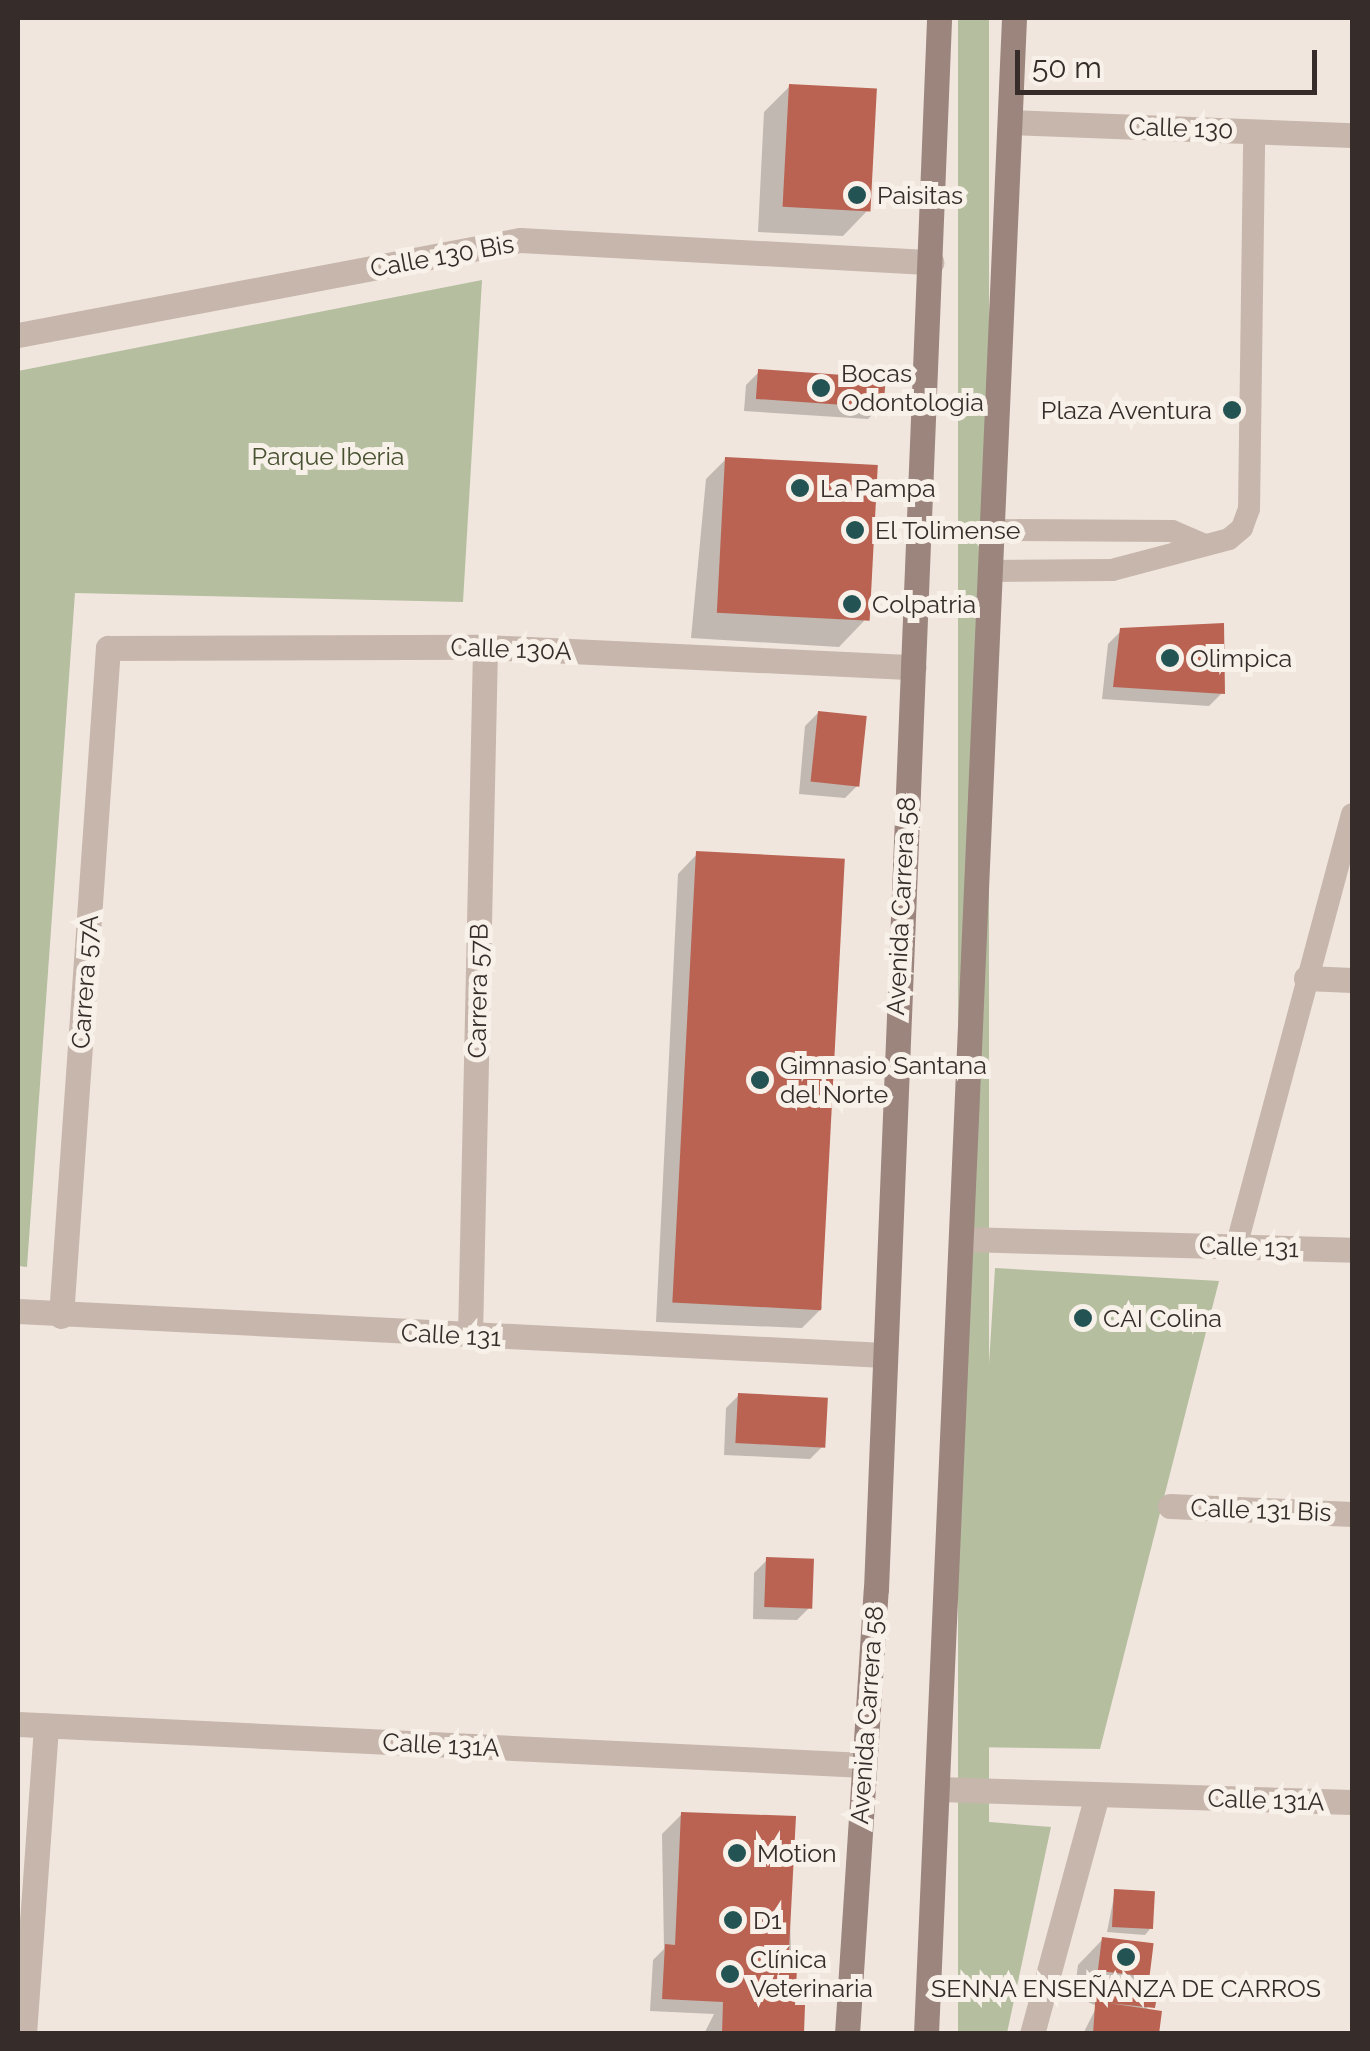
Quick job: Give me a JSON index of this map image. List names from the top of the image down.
{
  "streets": {
    "main road": ["Avenida Carrera 58"],
    "street": [
      "Calle 130",
      "Calle 130 Bis",
      "Calle 130A",
      "Carrera 57A",
      "Carrera 57B",
      "Calle 131",
      "Calle 131 Bis",
      "Calle 131A"
    ]
  },
  "crossings": [
    ["Calle 130 Bis", "Avenida Carrera 58"],
    ["Calle 130A", "Avenida Carrera 58"],
    ["Calle 130A", "Carrera 57A"],
    ["Calle 130A", "Carrera 57B"],
    ["Avenida Carrera 58", "Calle 131"],
    ["Avenida Carrera 58", "Calle 131A"],
    ["Carrera 57A", "Calle 131"],
    ["Carrera 57B", "Calle 131"]
  ],
  "parks": ["Parque Iberia"],
  "places": [
    "Paisitas",
    "Bocas Odontologia",
    "Plaza Aventura",
    "La Pampa",
    "El Tolimense",
    "Colpatria",
    "Olimpica",
    "Gimnasio Santana del Norte",
    "CAI Colina",
    "Motion",
    "D1",
    "SENNA ENSEÑANZA DE CARROS",
    "Clínica Veterinaria"
  ],
  "scale_bar": "50 m"
}
